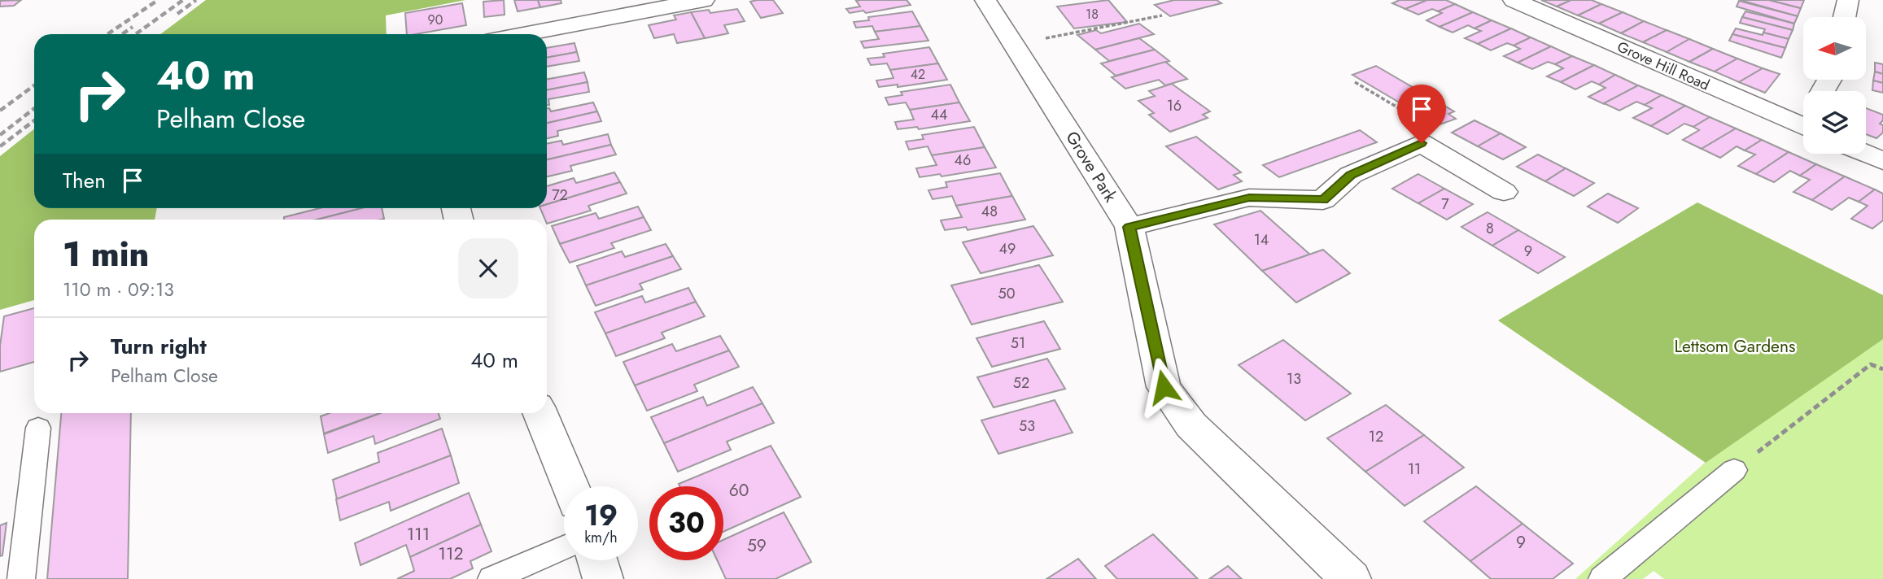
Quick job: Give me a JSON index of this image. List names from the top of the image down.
{
  "streets": {
    "street": ["Grove Hill Road", "Grove Park"]
  },
  "parks": ["Lettsom Gardens"],
  "house_numbers": [
    "18",
    "90",
    "42",
    "16",
    "44",
    "46",
    "72",
    "7",
    "48",
    "8",
    "14",
    "49",
    "9",
    "50",
    "51",
    "13",
    "52",
    "53",
    "12",
    "11",
    "60",
    "111",
    "9",
    "59",
    "112"
  ],
  "north": "left",
  "page": {
    "turn": ["40 m", "Pelham Close"],
    "then": "Then",
    "heading": ["1 min", "110 m · 09:13"],
    "list": [
      {
        "name": "Turn right",
        "note": "Pelham Close",
        "value": "40 m"
      }
    ],
    "speed": "19 km/h",
    "limit": "30"
  }
}
